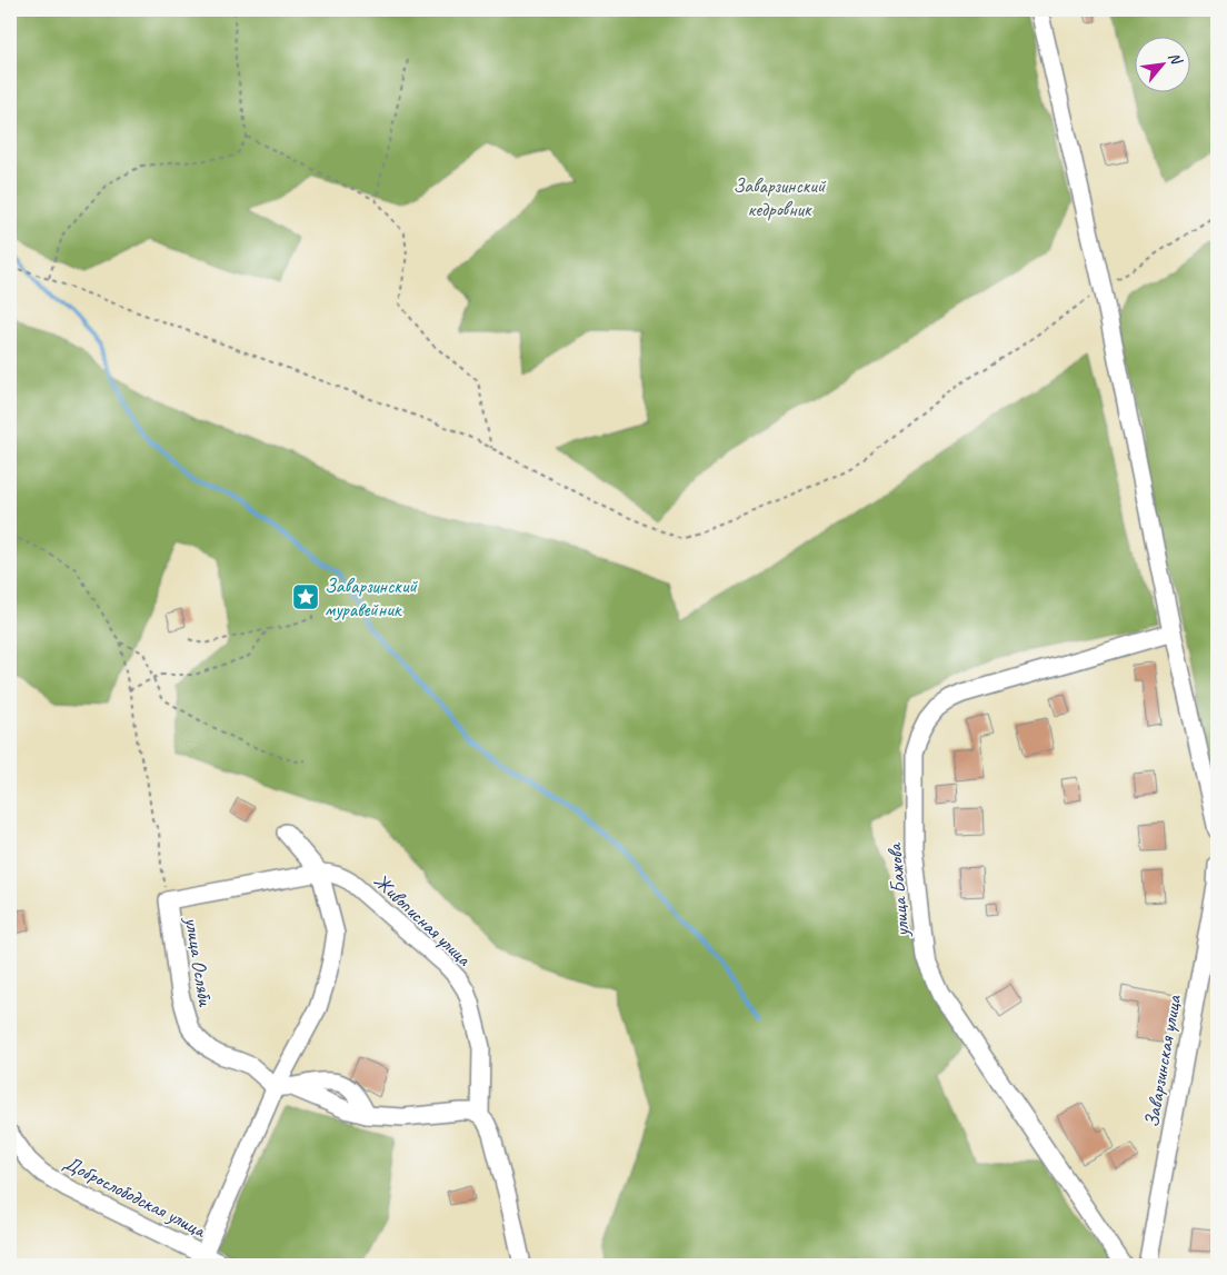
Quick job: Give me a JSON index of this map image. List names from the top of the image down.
{
  "streets": {
    "street": [
      "улица Бажова",
      "Живописная улица",
      "улица Осляби",
      "Заварзинская улица",
      "Доброслободская улица"
    ]
  },
  "crossings": [
    ["Живописная улица", "улица Осляби"]
  ],
  "parks": ["Заварзинский кедровник"],
  "places": {
    "place": ["Заварзинский муравейник"]
  },
  "north": "top right"
}
